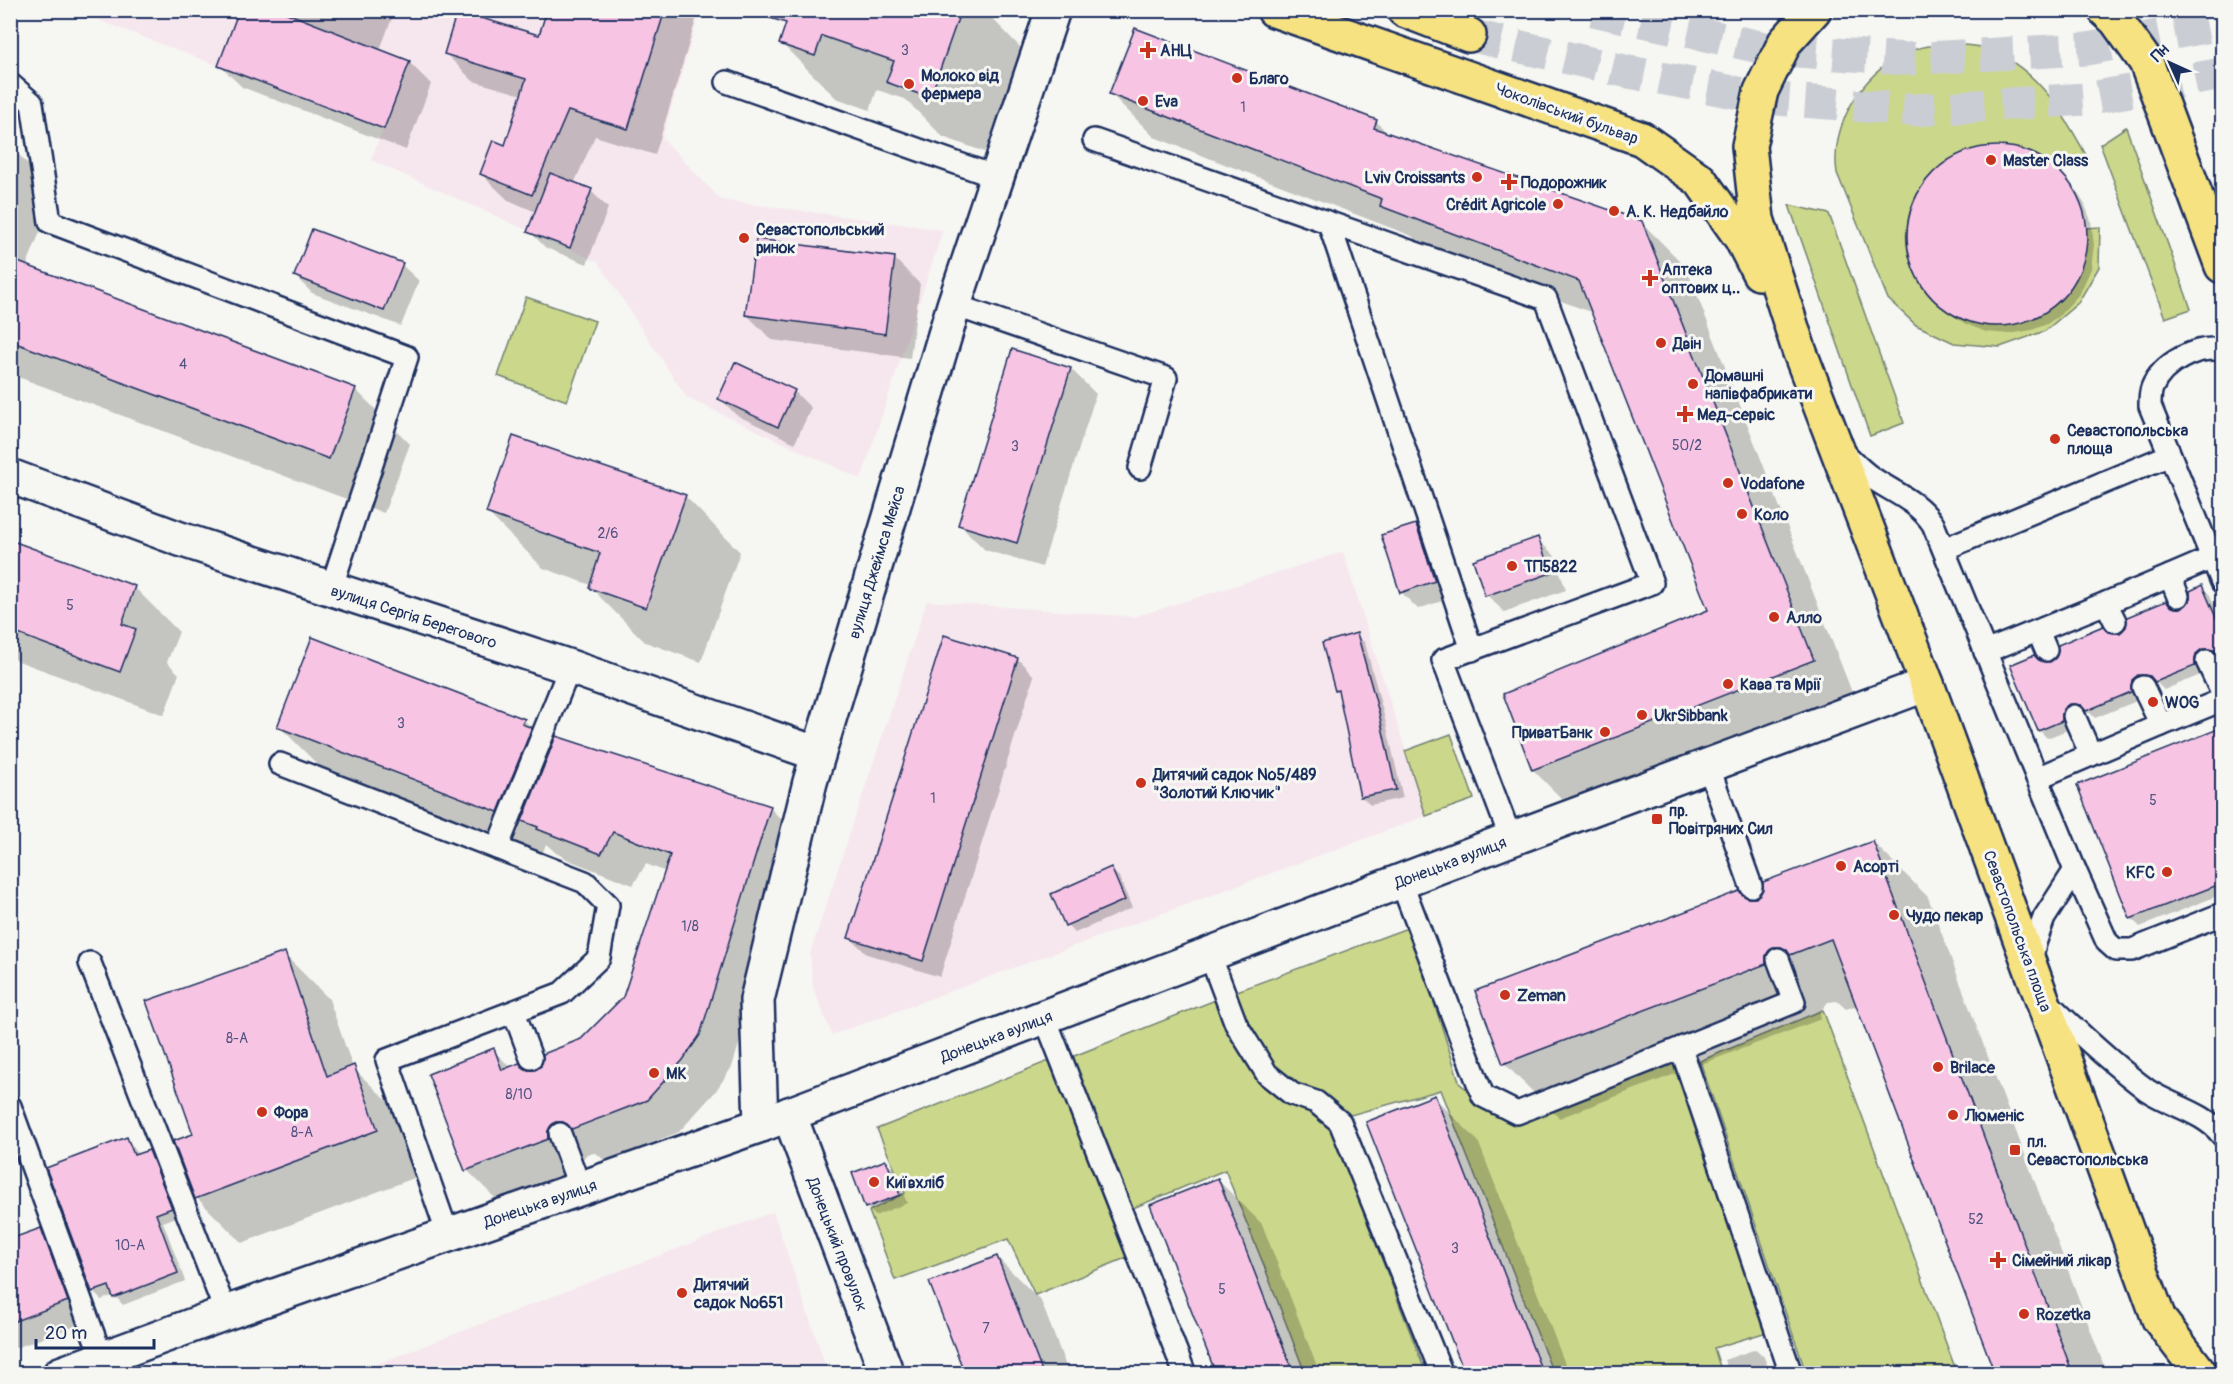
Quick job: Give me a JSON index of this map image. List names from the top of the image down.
{
  "streets": {
    "main road": ["Чоколівський бульвар", "Севастопольська площа"],
    "street": [
      "вулиця Джеймса Мейса",
      "вулиця Сергія Берегового",
      "Донецька вулиця",
      "Донецький провулок"
    ]
  },
  "crossings": [
    ["Чоколівський бульвар", "Севастопольська площа"],
    ["вулиця Джеймса Мейса", "вулиця Сергія Берегового"],
    ["вулиця Джеймса Мейса", "Донецька вулиця"],
    ["вулиця Джеймса Мейса", "Донецький провулок"],
    ["Донецька вулиця", "Севастопольська площа"],
    ["Донецька вулиця", "Донецький провулок"]
  ],
  "places": {
    "health": [
      "АНЦ",
      "Подорожник",
      "Аптека оптових ц‥",
      "Мед-сервіс",
      "Сімейний лікар"
    ],
    "other": [
      "Благо",
      "Молоко від фермера",
      "Eva",
      "Master Class",
      "Lviv Croissants",
      "Crédit Agricole",
      "А. К. Недбайло",
      "Севастопольський ринок",
      "Двін",
      "Домашні напівфабрикати",
      "Севастопольська площа",
      "Vodafone",
      "Коло",
      "ТП5822",
      "Алло",
      "Кава та Мрії",
      "WOG",
      "UkrSibbank",
      "ПриватБанк",
      "Дитячий садок №5/489 \"Золотий Ключик\"",
      "Асорті",
      "KFC",
      "Чудо пекар",
      "Zeman",
      "Brilace",
      "МК",
      "Фора",
      "Люменіс",
      "Київхліб",
      "Дитячий садок №651",
      "Rozetka"
    ],
    "transit": ["пр. Повітряних Сил", "пл. Севастопольська"]
  },
  "house_numbers": [
    "3",
    "1",
    "4",
    "50/2",
    "3",
    "2/6",
    "5",
    "3",
    "1",
    "5",
    "1/8",
    "8-А",
    "8/10",
    "8-А",
    "52",
    "10-А",
    "3",
    "5",
    "7"
  ],
  "scale_bar": "20 m",
  "north": "top left"
}
